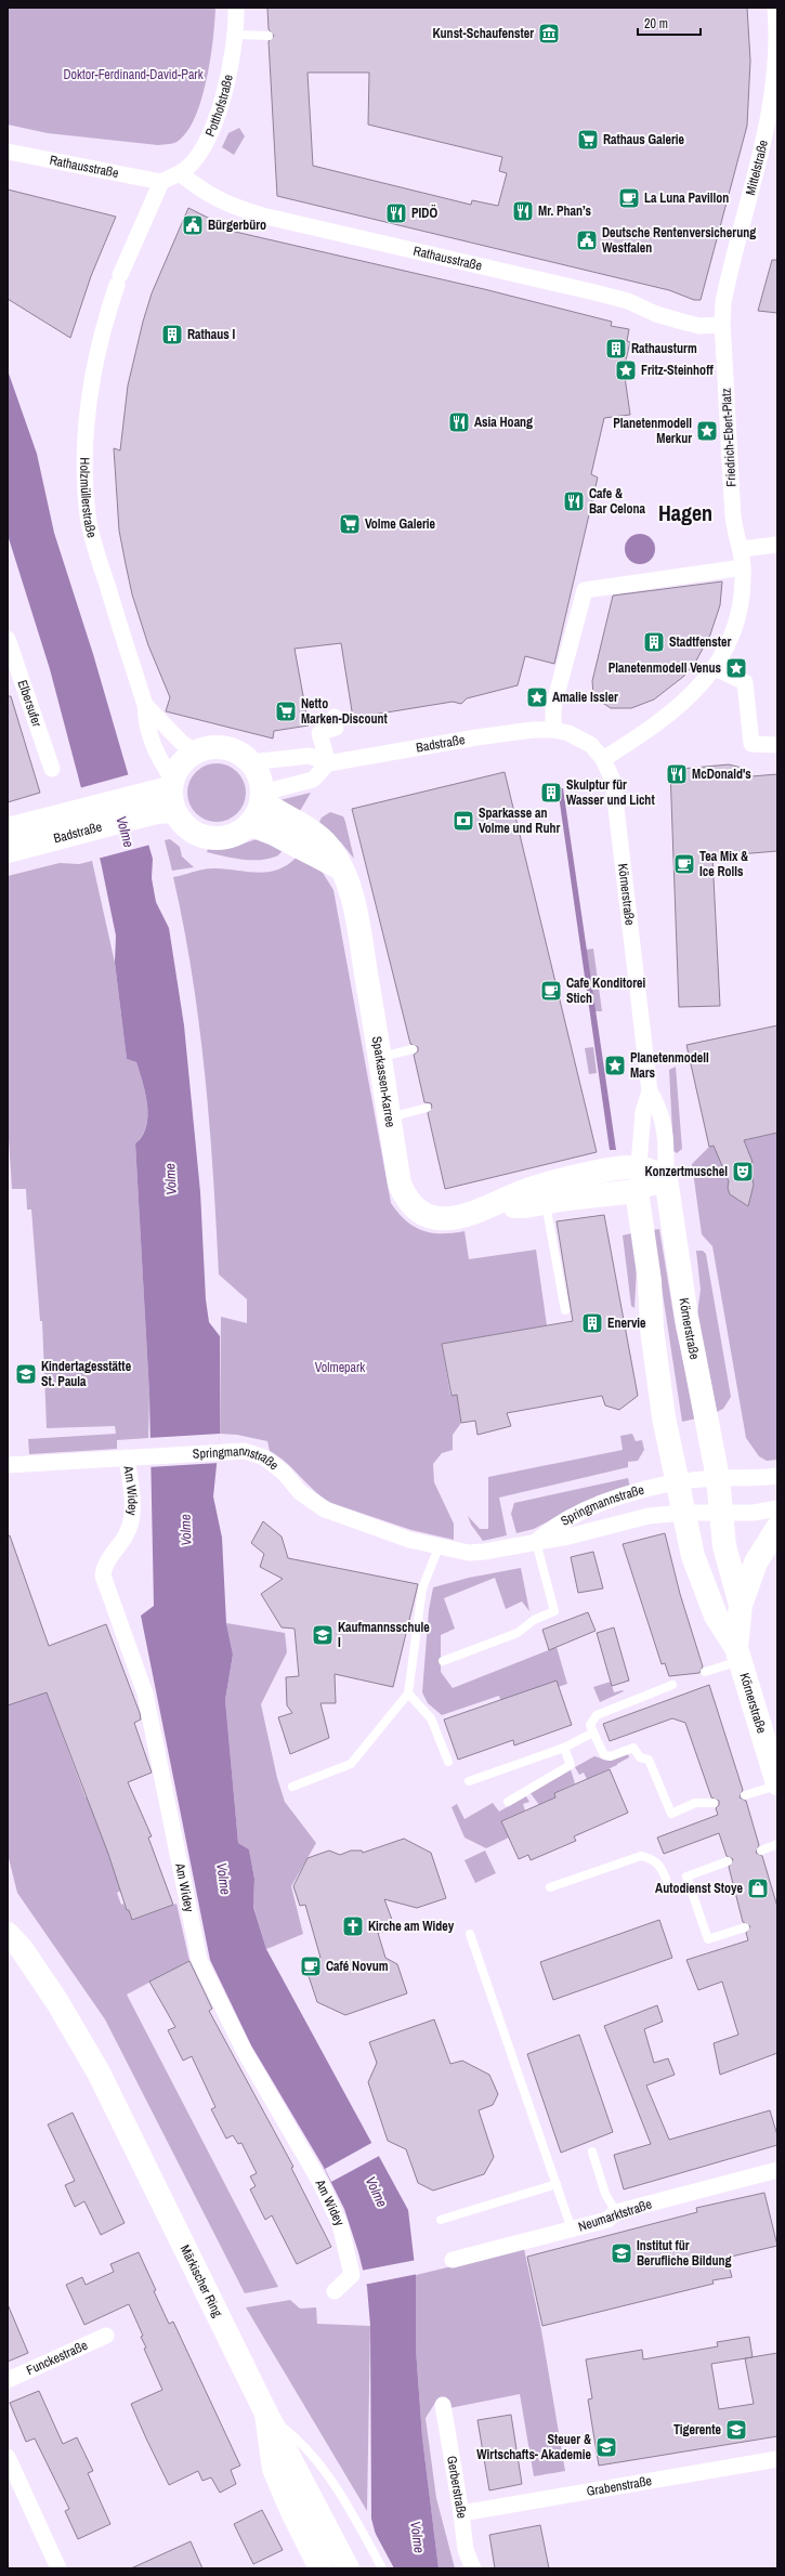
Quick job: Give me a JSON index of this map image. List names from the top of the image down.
{
  "streets": {
    "street": [
      "Potthofstraße",
      "Rathausstraße",
      "Mittelstraße",
      "Friedrich-Ebert-Platz",
      "Holzmüllerstraße",
      "Elbersufer",
      "Badstraße",
      "Körnerstraße",
      "Sparkassen-Karree",
      "Springmannstraße",
      "Am Widey",
      "Neumarktstraße",
      "Märkischer Ring",
      "Funckestraße",
      "Grabenstraße",
      "Gerberstraße"
    ]
  },
  "crossings": [
    ["Potthofstraße", "Rathausstraße"],
    ["Potthofstraße", "Holzmüllerstraße"],
    ["Rathausstraße", "Mittelstraße"],
    ["Rathausstraße", "Friedrich-Ebert-Platz"],
    ["Rathausstraße", "Holzmüllerstraße"],
    ["Mittelstraße", "Friedrich-Ebert-Platz"],
    ["Friedrich-Ebert-Platz", "Körnerstraße"],
    ["Holzmüllerstraße", "Badstraße"],
    ["Holzmüllerstraße", "Sparkassen-Karree"],
    ["Badstraße", "Körnerstraße"],
    ["Badstraße", "Sparkassen-Karree"],
    ["Körnerstraße", "Sparkassen-Karree"],
    ["Körnerstraße", "Springmannstraße"],
    ["Springmannstraße", "Am Widey"],
    ["Grabenstraße", "Gerberstraße"]
  ],
  "districts": ["Hagen"],
  "water": ["Volme"],
  "parks": ["Doktor-Ferdinand-David-Park", "Volmepark"],
  "places": {
    "museum": ["Kunst-Schaufenster"],
    "supermarket": ["Rathaus Galerie", "Volme Galerie", "Netto Marken-Discount"],
    "cafe": [
      "La Luna Pavillon",
      "Tea Mix & Ice Rolls",
      "Cafe Konditorei Stich",
      "Café Novum"
    ],
    "restaurant": [
      "Mr. Phan’s",
      "PIDÖ",
      "Asia Hoang",
      "Cafe & Bar Celona",
      "McDonald's"
    ],
    "public building": ["Bürgerbüro", "Deutsche Rentenversicherung Westfalen"],
    "building": [
      "Rathaus I",
      "Rathausturm",
      "Stadtfenster",
      "Skulptur für Wasser und Licht",
      "Enervie"
    ],
    "place": [
      "Fritz-Steinhoff",
      "Planetenmodell Merkur",
      "Planetenmodell Venus",
      "Amalie Issler",
      "Planetenmodell Mars"
    ],
    "bank": ["Sparkasse an Volme und Ruhr"],
    "theatre": ["Konzertmuschel"],
    "school or university": [
      "Kindertagesstätte St. Paula",
      "Kaufmannsschule I",
      "Institut für Berufliche Bildung",
      "Tigerente",
      "Steuer & Wirtschafts- Akademie"
    ],
    "shop": ["Autodienst Stoye"],
    "church": ["Kirche am Widey"]
  },
  "scale_bar": "20 m"
}
